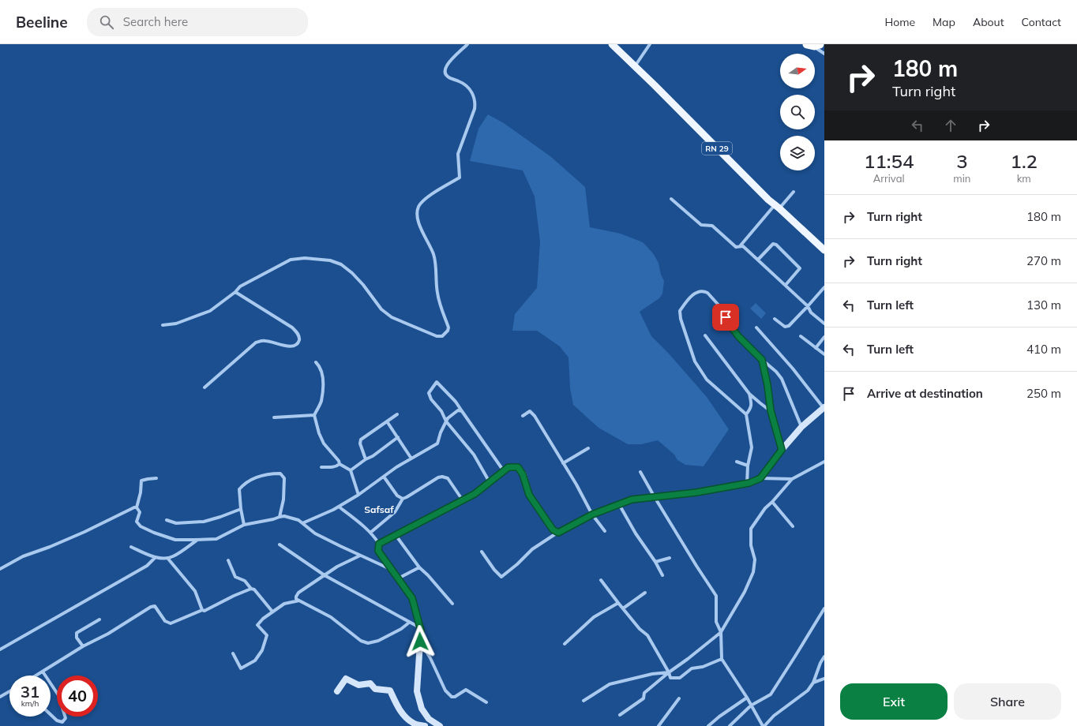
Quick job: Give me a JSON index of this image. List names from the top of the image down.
{
  "streets": {
    "main road": ["RN 29"]
  },
  "districts": ["Safsaf"],
  "north": "right",
  "page": {
    "header": "Beeline",
    "search": "Search here",
    "nav": [
      "Home",
      "Map",
      "About",
      "Contact"
    ],
    "turn": ["180 m", "Turn right"],
    "eta": [
      "11:54",
      "Arrival",
      "3",
      "min",
      "1.2",
      "km"
    ],
    "list": [
      {
        "name": "Turn right",
        "value": "180 m"
      },
      {
        "name": "Turn right",
        "value": "270 m"
      },
      {
        "name": "Turn left",
        "value": "130 m"
      },
      {
        "name": "Turn left",
        "value": "410 m"
      },
      {
        "name": "Arrive at destination",
        "value": "250 m"
      }
    ],
    "speed": "31 km/h",
    "limit": "40",
    "buttons": ["Exit", "Share"]
  }
}
